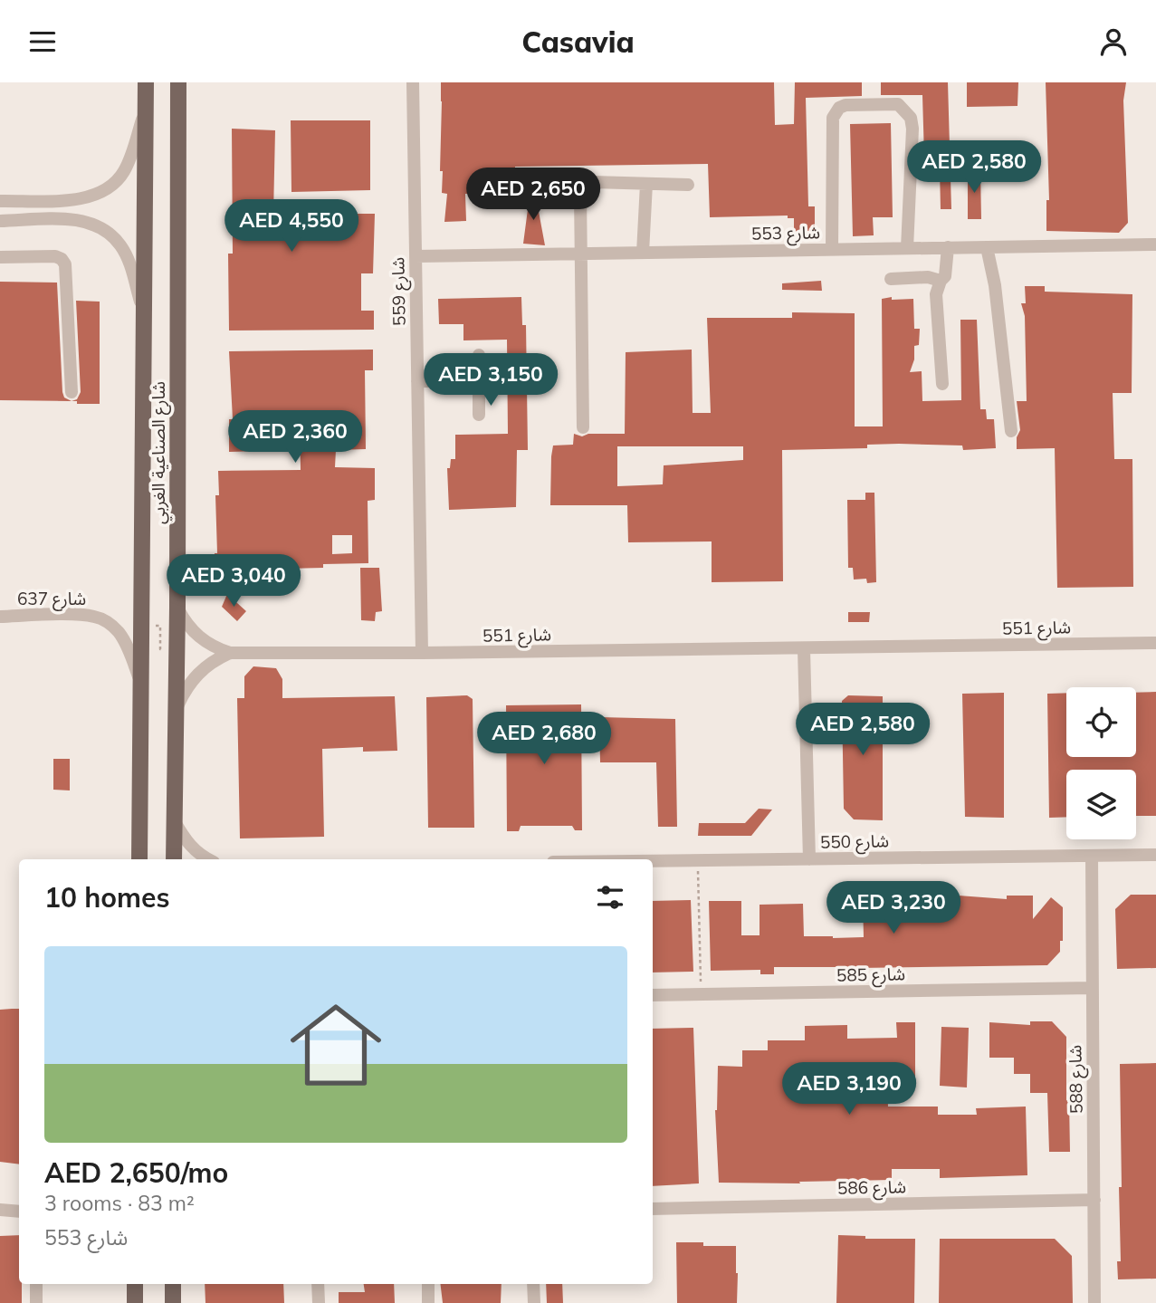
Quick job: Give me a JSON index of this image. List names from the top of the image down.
{
  "streets": {
    "main road": ["شارع الصناعية الغربي"],
    "street": [
      "شارع 553",
      "شارع 559",
      "شارع 637",
      "شارع 551",
      "شارع 550",
      "شارع 585",
      "شارع 588",
      "شارع 586"
    ]
  },
  "crossings": [
    ["شارع 553", "شارع 559"],
    ["شارع 559", "شارع 551"],
    ["شارع الصناعية الغربي", "شارع 637"],
    ["شارع الصناعية الغربي", "شارع 551"],
    ["شارع 550", "شارع 588"],
    ["شارع 585", "شارع 588"],
    ["شارع 588", "شارع 586"]
  ],
  "page": {
    "header": "Casavia",
    "price": [
      "AED 2,580",
      "AED 2,650",
      "AED 4,550",
      "AED 3,150",
      "AED 2,360",
      "AED 3,040",
      "AED 2,580",
      "AED 2,680",
      "AED 3,230",
      "AED 3,190"
    ],
    "heading": "10 homes",
    "list": [
      {
        "name": "AED 2,650/mo",
        "note": "3 rooms · 83 m² · شارع 553"
      }
    ]
  }
}
